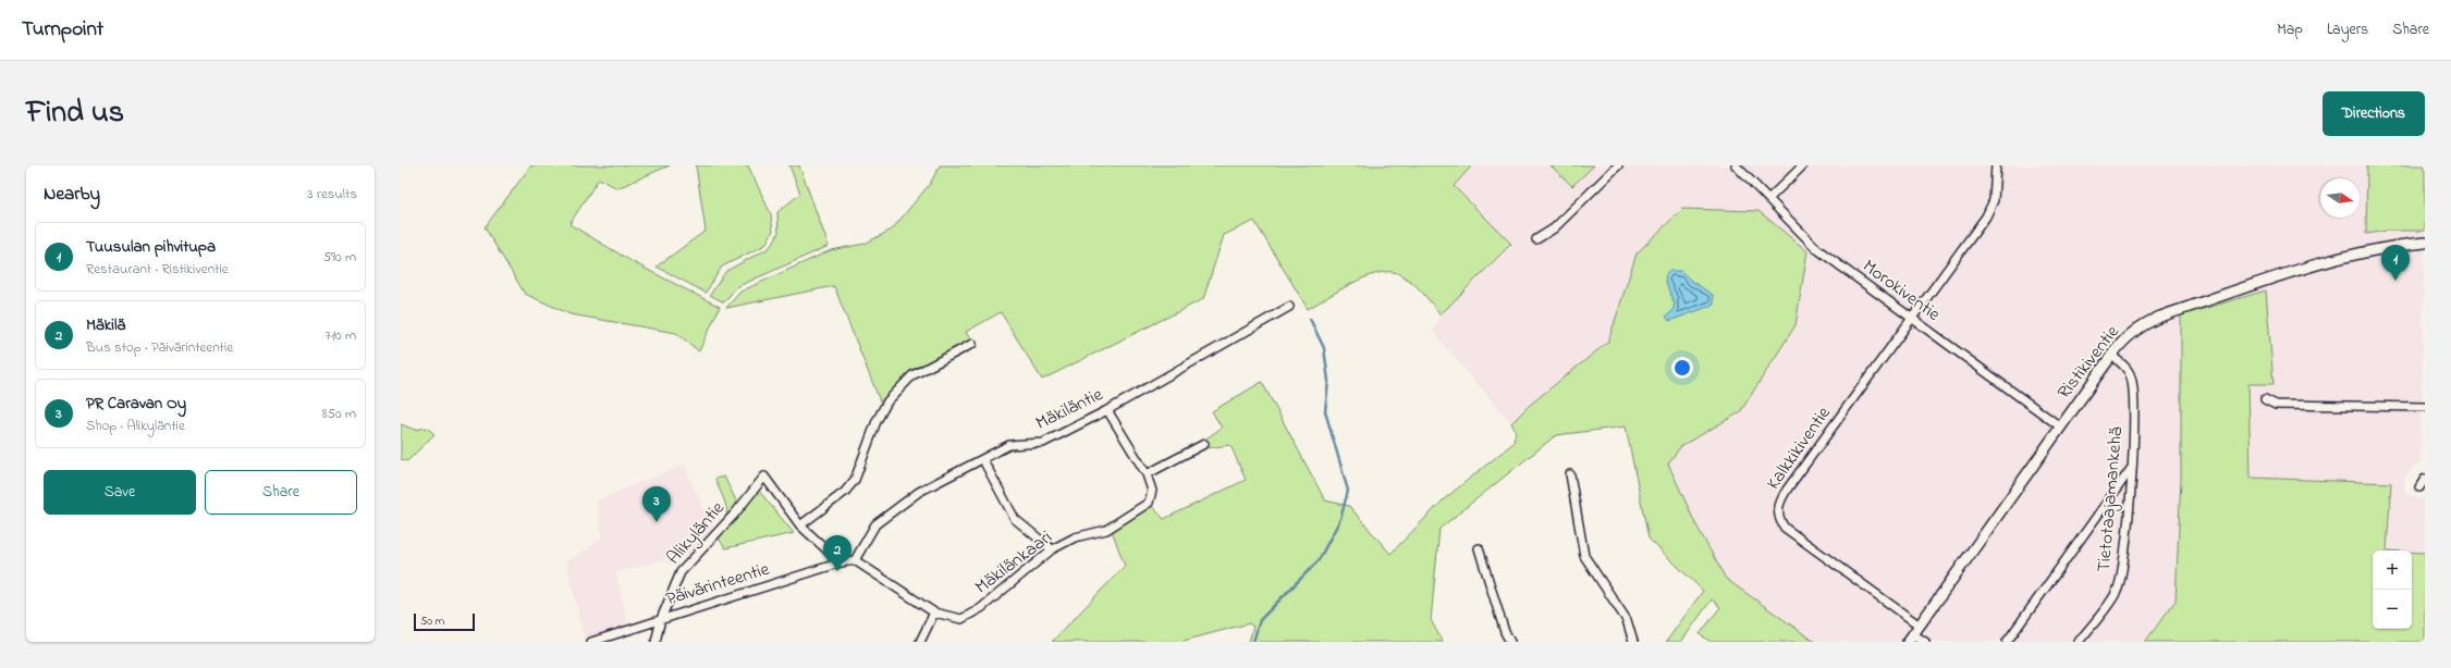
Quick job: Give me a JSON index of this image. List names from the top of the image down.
{
  "streets": {
    "street": [
      "Morokiventie",
      "Ristikiventie",
      "Mäkiläntie",
      "Kalkkikiventie",
      "Tietotaajamankehä",
      "Alikyläntie",
      "Mäkilänkaari",
      "Päivärinteentie"
    ]
  },
  "crossings": [
    ["Morokiventie", "Ristikiventie"],
    ["Morokiventie", "Kalkkikiventie"],
    ["Ristikiventie", "Kalkkikiventie"],
    ["Ristikiventie", "Tietotaajamankehä"],
    ["Mäkiläntie", "Mäkilänkaari"],
    ["Mäkiläntie", "Päivärinteentie"],
    ["Alikyläntie", "Päivärinteentie"],
    ["Mäkilänkaari", "Päivärinteentie"]
  ],
  "scale_bar": "50 m",
  "north": "right",
  "page": {
    "header": "Turnpoint",
    "nav": ["Map", "Layers", "Share"],
    "title": "Find us",
    "buttons": [
      "Directions",
      ["Save", "Share"]
    ],
    "heading": ["Nearby", "3 results"],
    "list": [
      {
        "mark": "1",
        "name": "Tuusulan pihvitupa",
        "note": "Restaurant · Ristikiventie",
        "value": "590 m"
      },
      {
        "mark": "2",
        "name": "Mäkilä",
        "note": "Bus stop · Päivärinteentie",
        "value": "710 m"
      },
      {
        "mark": "3",
        "name": "PR Caravan Oy",
        "note": "Shop · Alikyläntie",
        "value": "850 m"
      }
    ],
    "pins": ["1", "3", "2"],
    "map_buttons": ["+", "−"],
    "scale": "50 m"
  }
}
